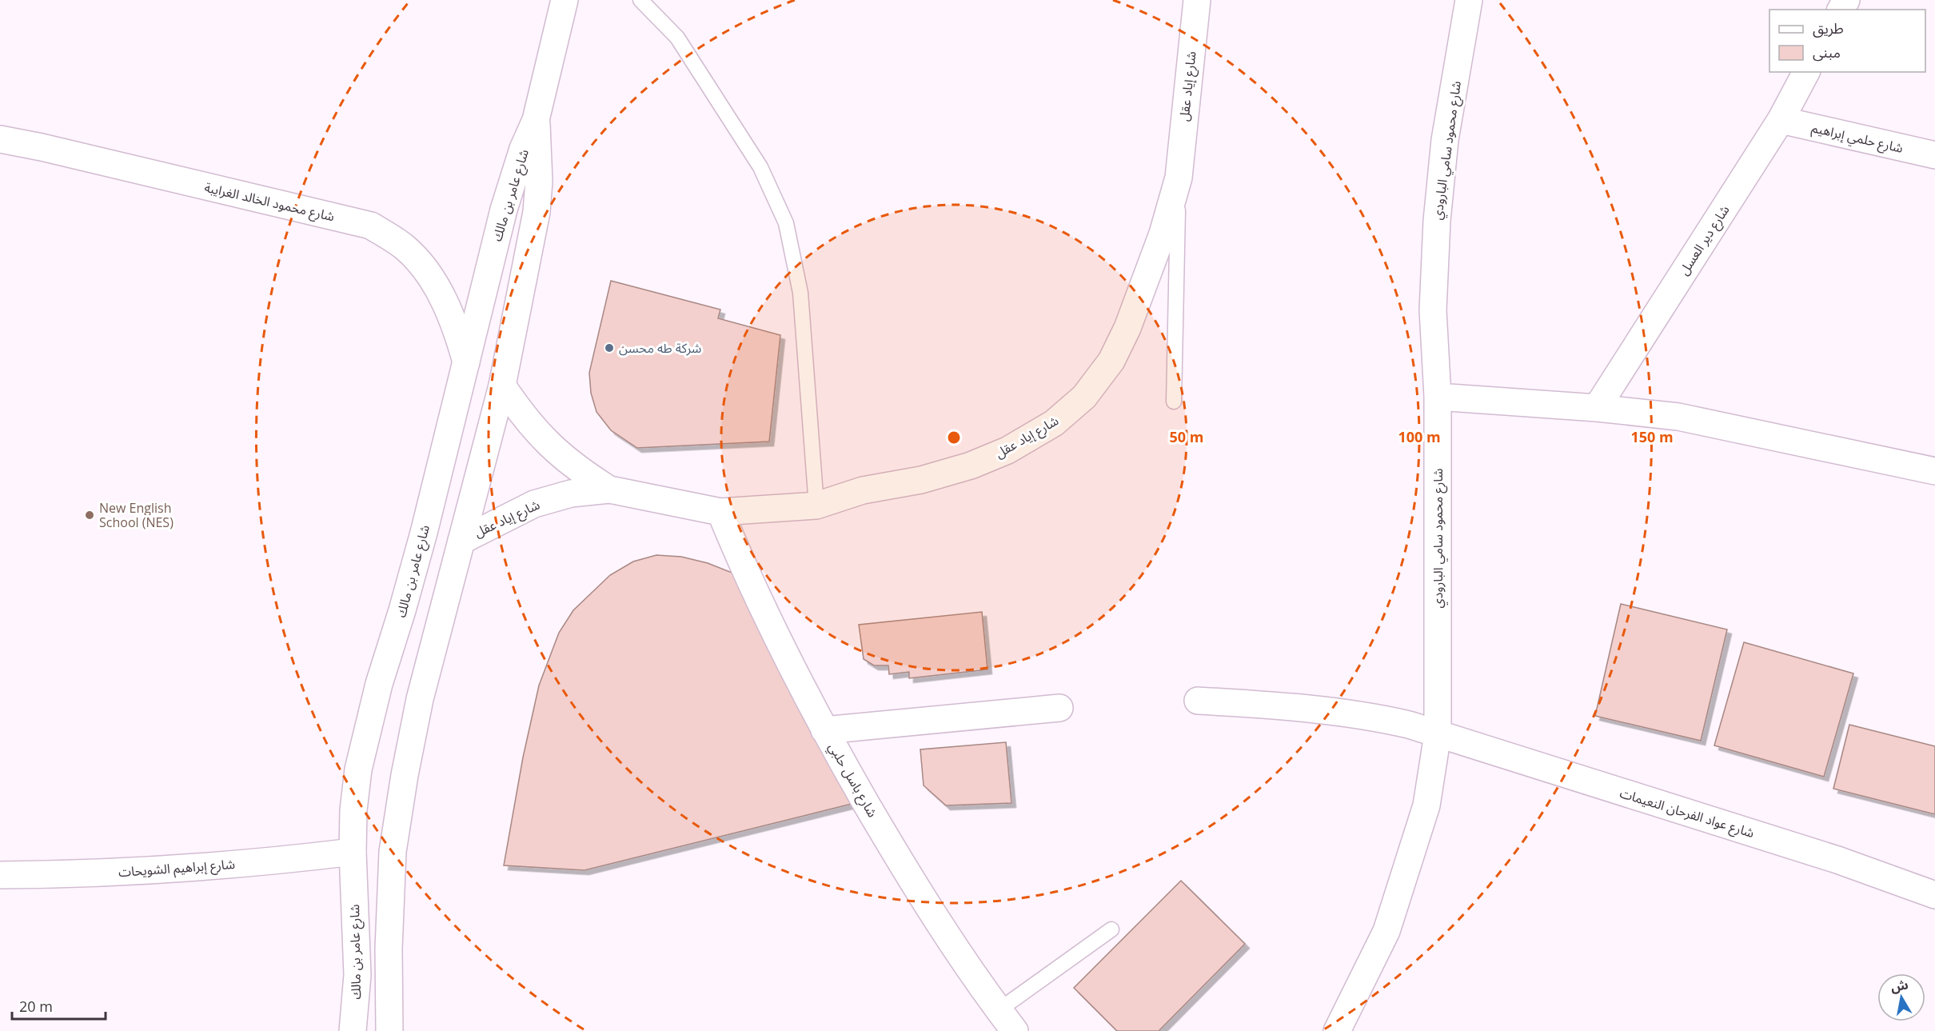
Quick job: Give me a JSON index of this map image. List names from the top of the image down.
{
  "streets": {
    "street": [
      "شارع إياد عقل",
      "شارع حلمي إبراهيم",
      "شارع محمود سامي البارودي",
      "شارع عامر بن مالك",
      "شارع محمود الخالد الغرايبة",
      "شارع دير العسل",
      "شارع باسل حلبي",
      "شارع عواد الفرحان النعيمات",
      "شارع إبراهيم الشويحات"
    ]
  },
  "crossings": [
    ["شارع إياد عقل", "شارع عامر بن مالك"],
    ["شارع إياد عقل", "شارع باسل حلبي"],
    ["شارع حلمي إبراهيم", "شارع دير العسل"],
    ["شارع محمود سامي البارودي", "شارع عواد الفرحان النعيمات"],
    ["شارع عامر بن مالك", "شارع محمود الخالد الغرايبة"],
    ["شارع عامر بن مالك", "شارع إبراهيم الشويحات"]
  ],
  "places": ["شركة طه محسن", "New English School (NES)"],
  "legend": ["طريق", "مبنى"],
  "scale_bar": "20 m",
  "north": "top",
  "rings": ["50 m", "100 m", "150 m"]
}
